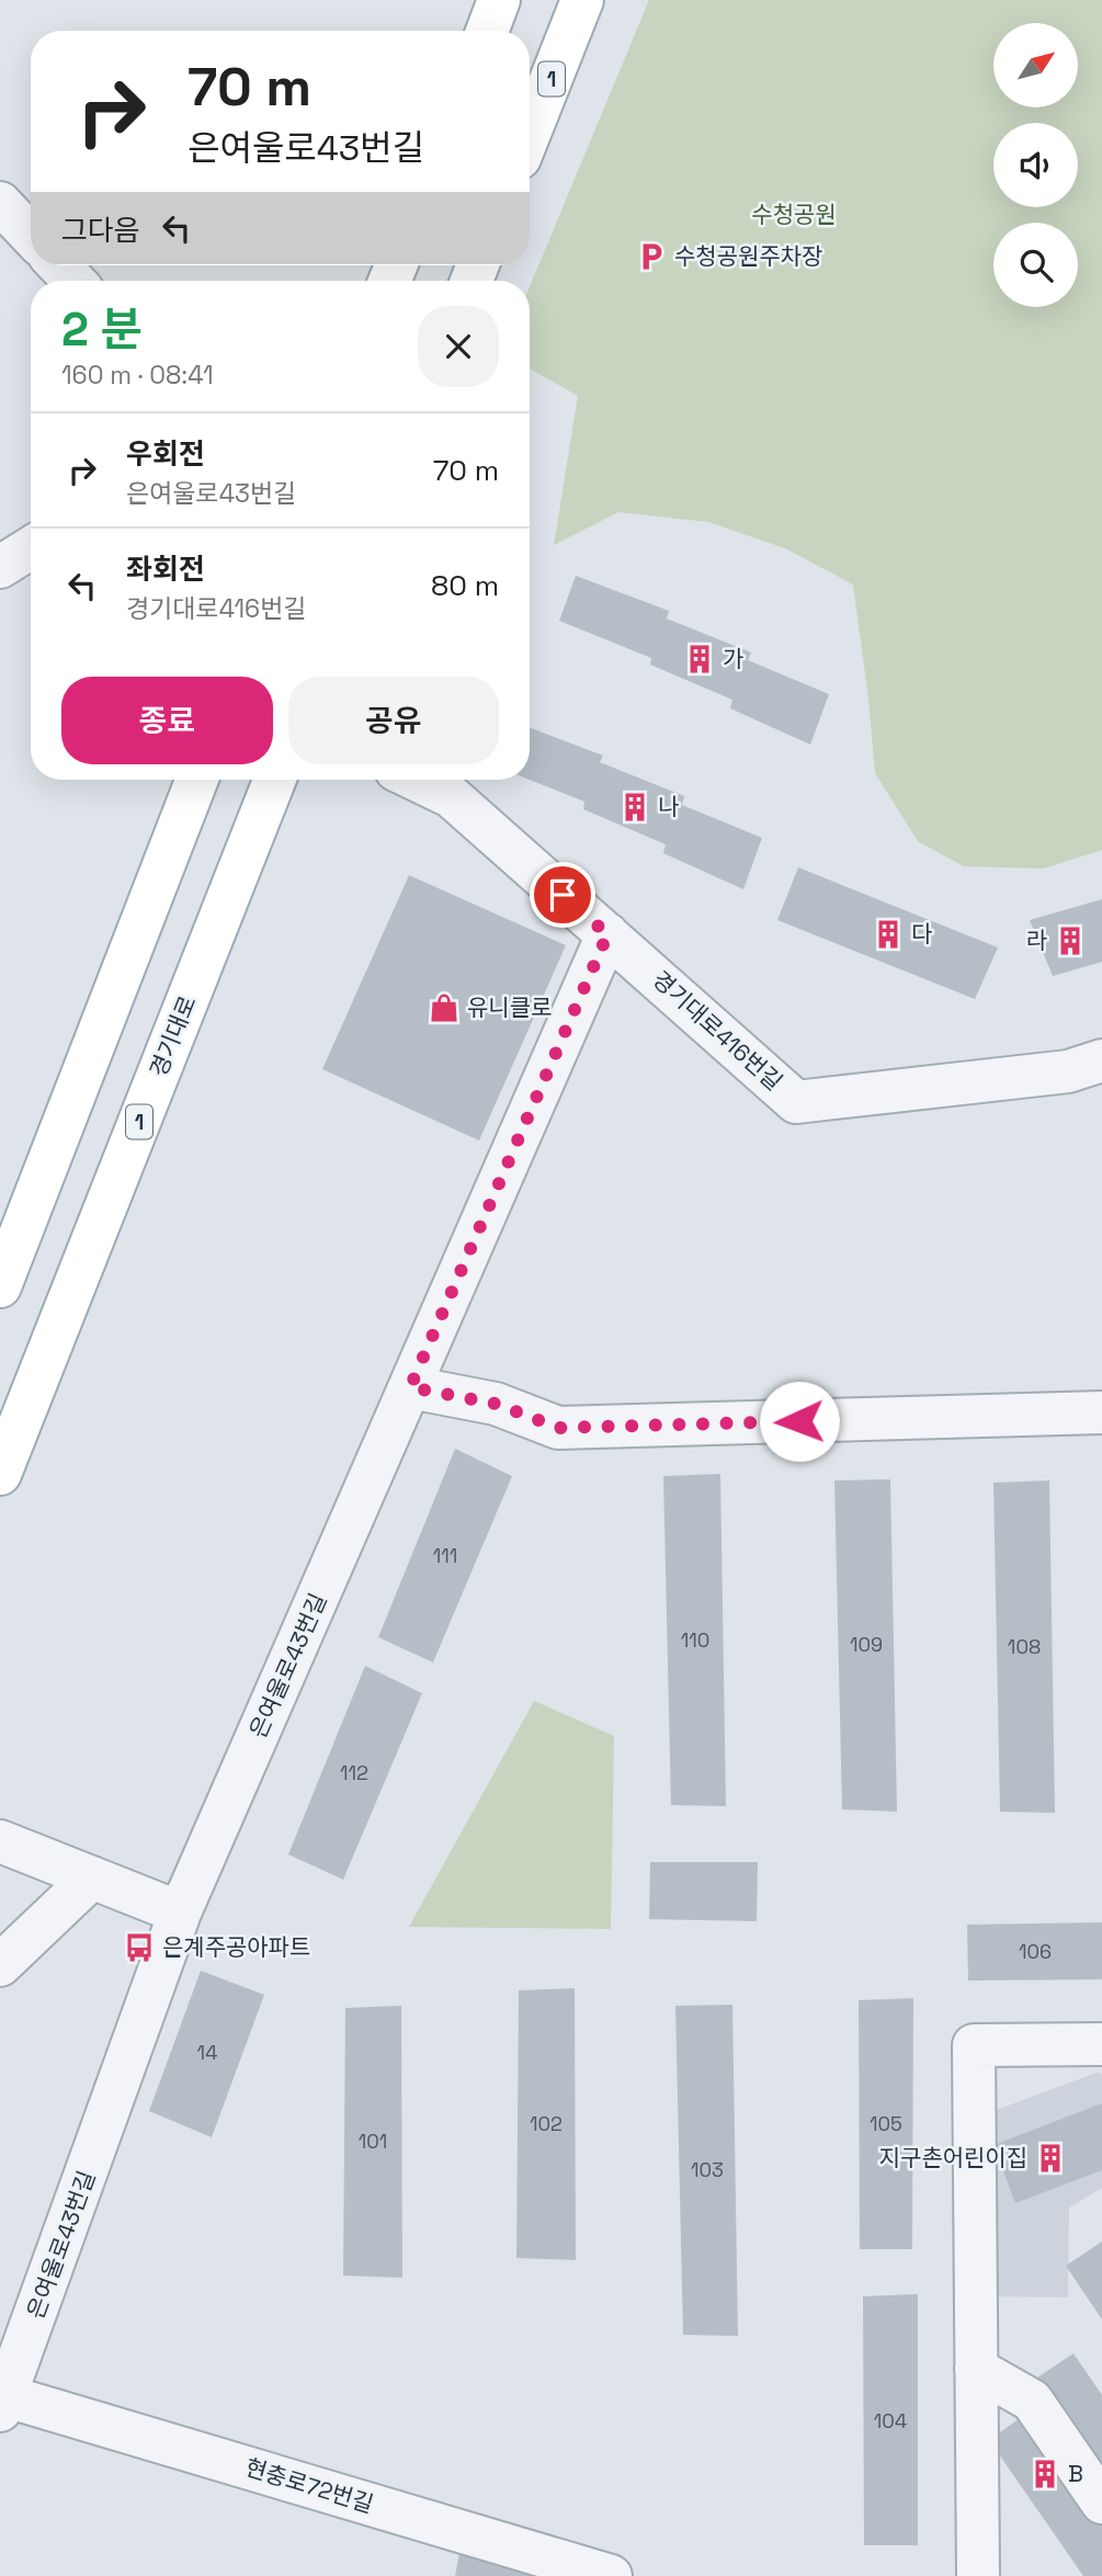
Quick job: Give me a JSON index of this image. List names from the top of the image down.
{
  "streets": {
    "main road": ["1", "경기대로"],
    "street": ["경기대로416번길", "은여울로43번길", "현충로72번길"]
  },
  "crossings": [
    ["경기대로416번길", "은여울로43번길"],
    ["은여울로43번길", "현충로72번길"]
  ],
  "parks": ["수청공원"],
  "places": {
    "parking": ["수청공원주차장"],
    "building": [
      "가",
      "나",
      "다",
      "라",
      "지구촌어린이집",
      "B"
    ],
    "shop": ["유니클로"],
    "bus stop": ["은계주공아파트"]
  },
  "house_numbers": [
    "111",
    "110",
    "109",
    "108",
    "112",
    "106",
    "14",
    "102",
    "105",
    "101",
    "103",
    "104"
  ],
  "north": "top right",
  "page": {
    "turn": ["70 m", "은여울로43번길"],
    "then": "그다음",
    "heading": ["2 분", "160 m · 08:41"],
    "list": [
      {
        "name": "우회전",
        "note": "은여울로43번길",
        "value": "70 m"
      },
      {
        "name": "좌회전",
        "note": "경기대로416번길",
        "value": "80 m"
      }
    ],
    "buttons": ["종료", "공유"]
  }
}
